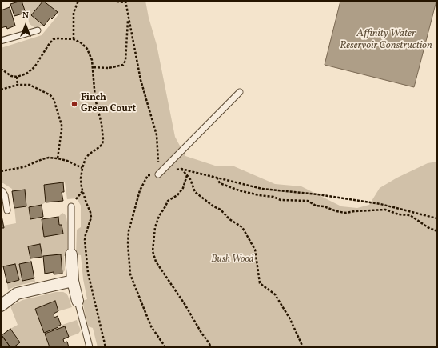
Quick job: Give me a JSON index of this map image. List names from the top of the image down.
{
  "water": ["Affinity Water Reservoir Construction"],
  "parks": ["Bush Wood"],
  "places": ["Finch Green Court"],
  "north": "top"
}
